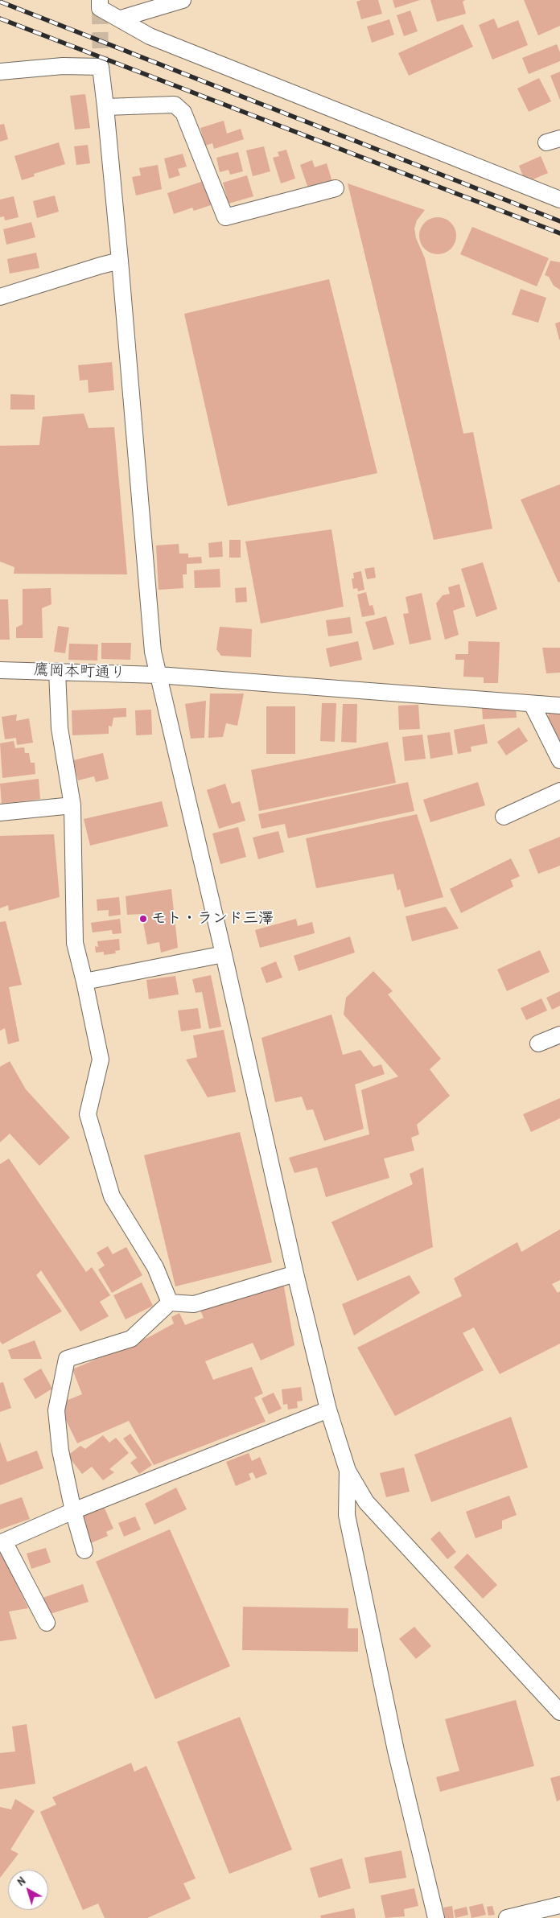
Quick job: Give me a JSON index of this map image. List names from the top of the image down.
{
  "streets": {
    "street": ["鷹岡本町通り"]
  },
  "places": ["モト・ランド三澤"],
  "north": "top left"
}
